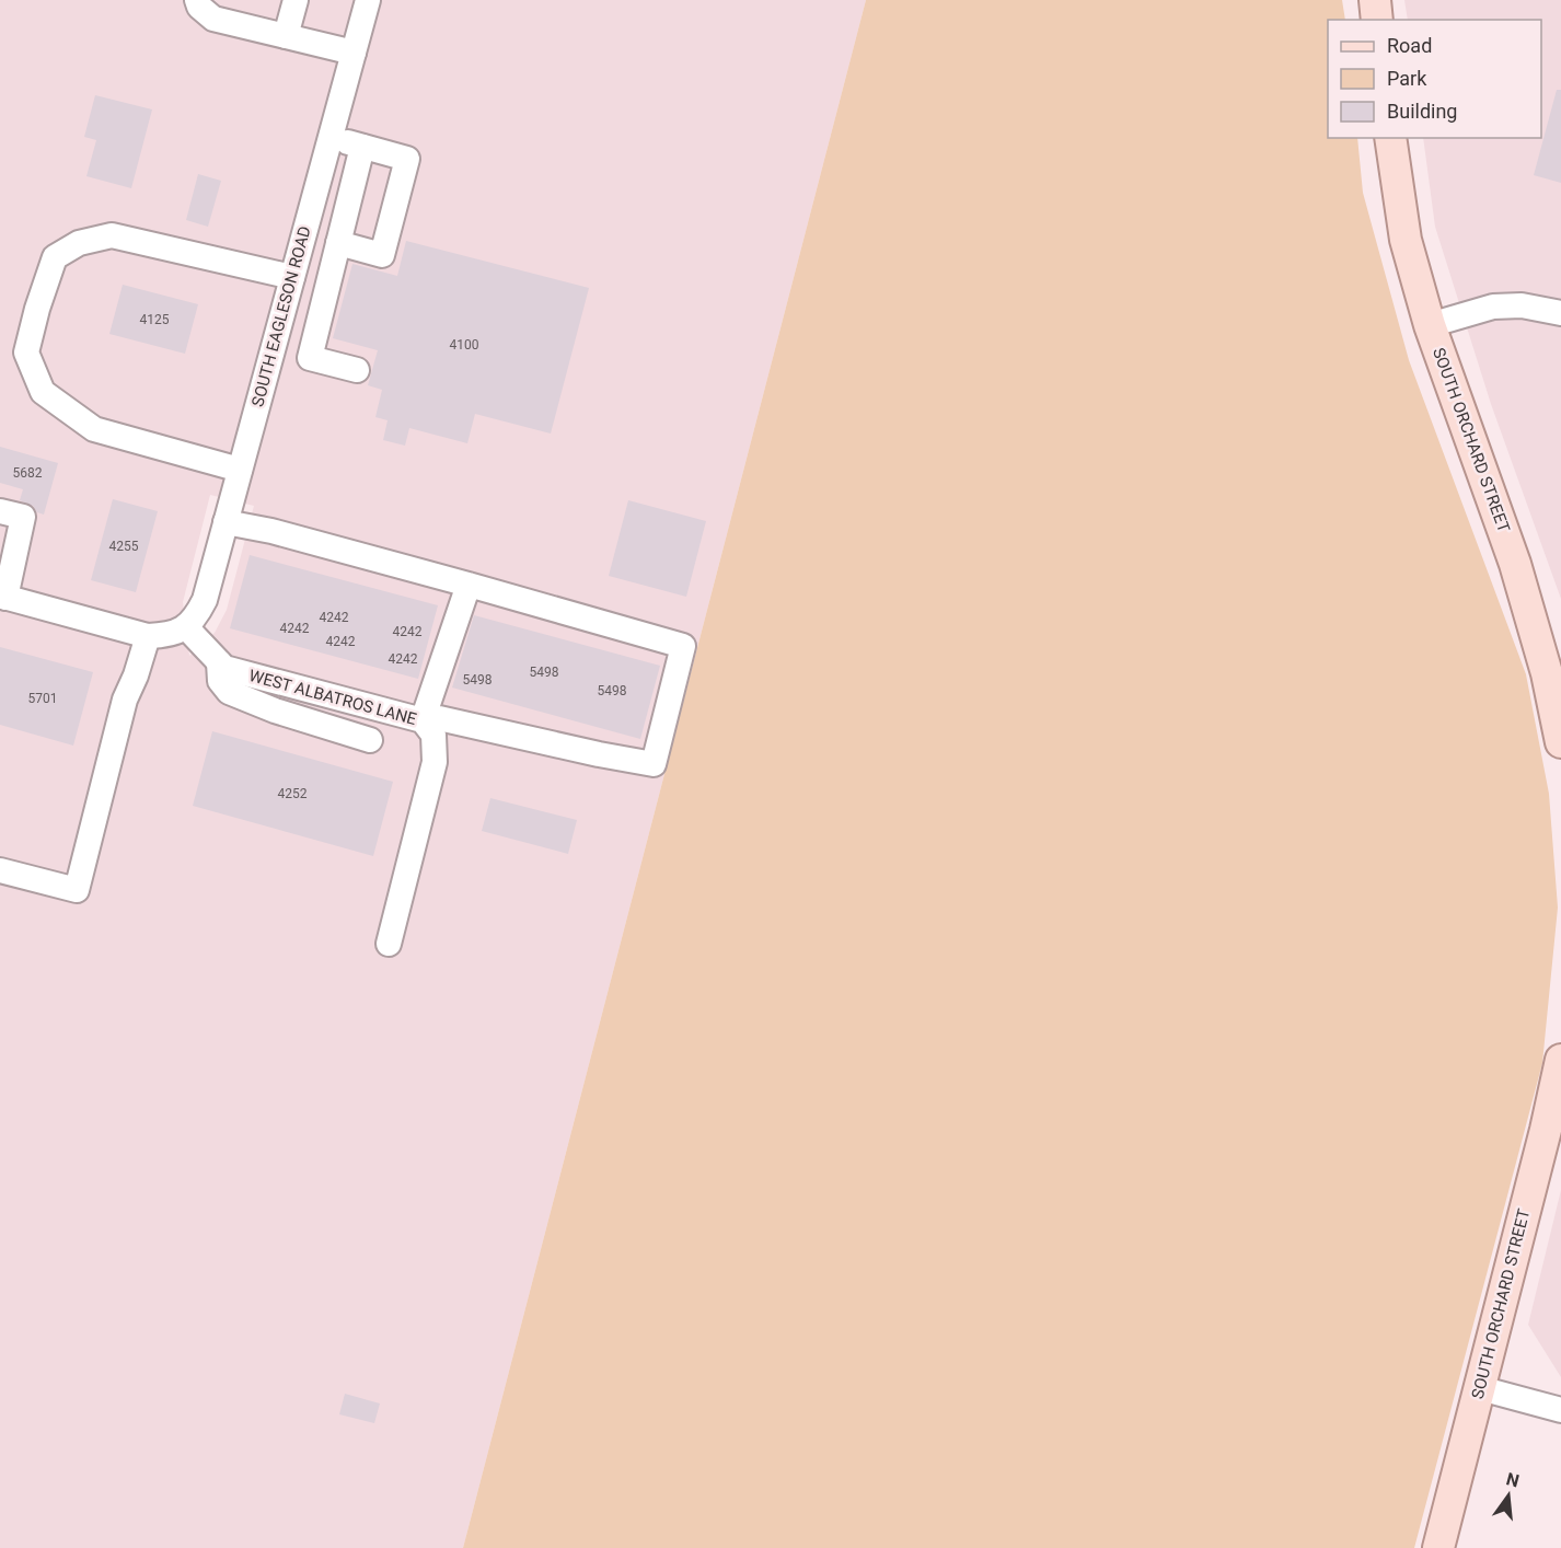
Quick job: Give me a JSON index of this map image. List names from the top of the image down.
{
  "streets": {
    "main road": ["SOUTH ORCHARD STREET"],
    "street": ["SOUTH EAGLESON ROAD", "WEST ALBATROS LANE"]
  },
  "crossings": [
    ["SOUTH EAGLESON ROAD", "WEST ALBATROS LANE"]
  ],
  "house_numbers": [
    "4125",
    "4100",
    "5682",
    "4255",
    "4242",
    "4242",
    "4242",
    "4242",
    "4242",
    "5498",
    "5498",
    "5498",
    "5701",
    "4252"
  ],
  "legend": ["Road", "Park", "Building"],
  "north": "top"
}
